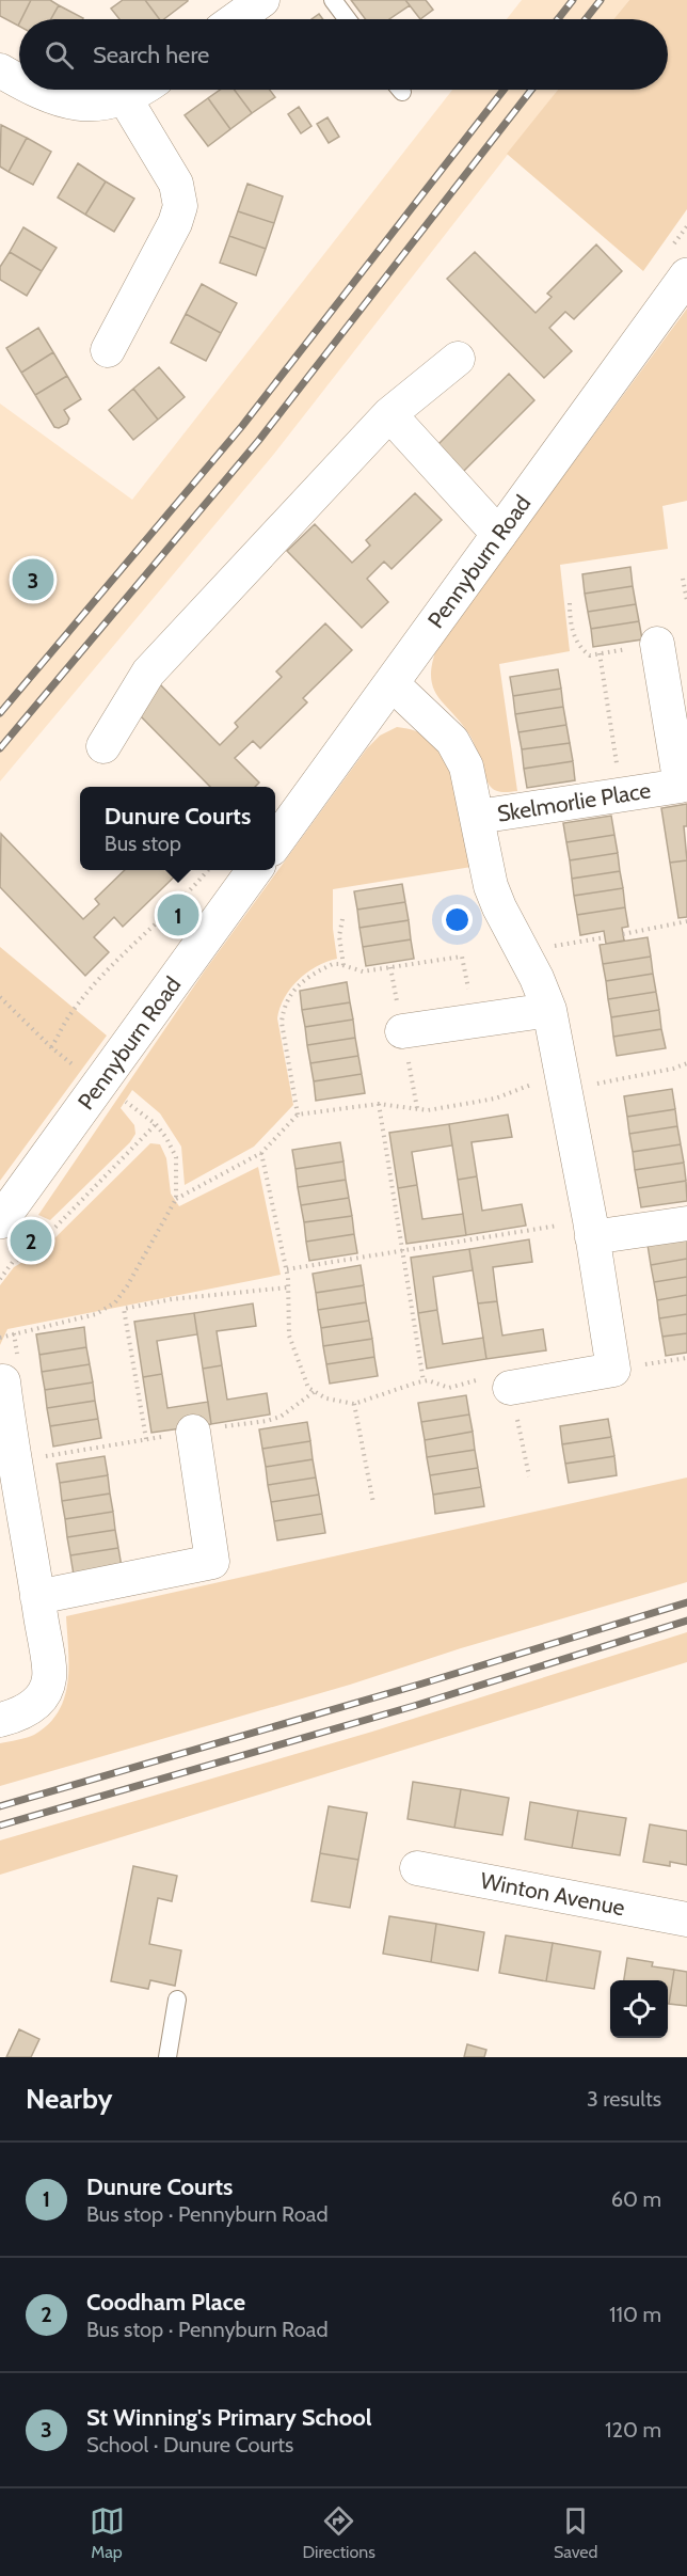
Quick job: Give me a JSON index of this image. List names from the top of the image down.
{
  "streets": {
    "street": ["Pennyburn Road", "Skelmorlie Place", "Winton Avenue"]
  },
  "crossings": [
    ["Pennyburn Road", "Skelmorlie Place"]
  ],
  "page": {
    "search": "Search here",
    "pins": ["3", "1", "2"],
    "popup": ["Dunure Courts", "Bus stop"],
    "heading": ["Nearby", "3 results"],
    "list": [
      {
        "mark": "1",
        "name": "Dunure Courts",
        "note": "Bus stop · Pennyburn Road",
        "value": "60 m"
      },
      {
        "mark": "2",
        "name": "Coodham Place",
        "note": "Bus stop · Pennyburn Road",
        "value": "110 m"
      },
      {
        "mark": "3",
        "name": "St Winning's Primary School",
        "note": "School · Dunure Courts",
        "value": "120 m"
      }
    ],
    "nav": ["Map", "Directions", "Saved"]
  }
}
